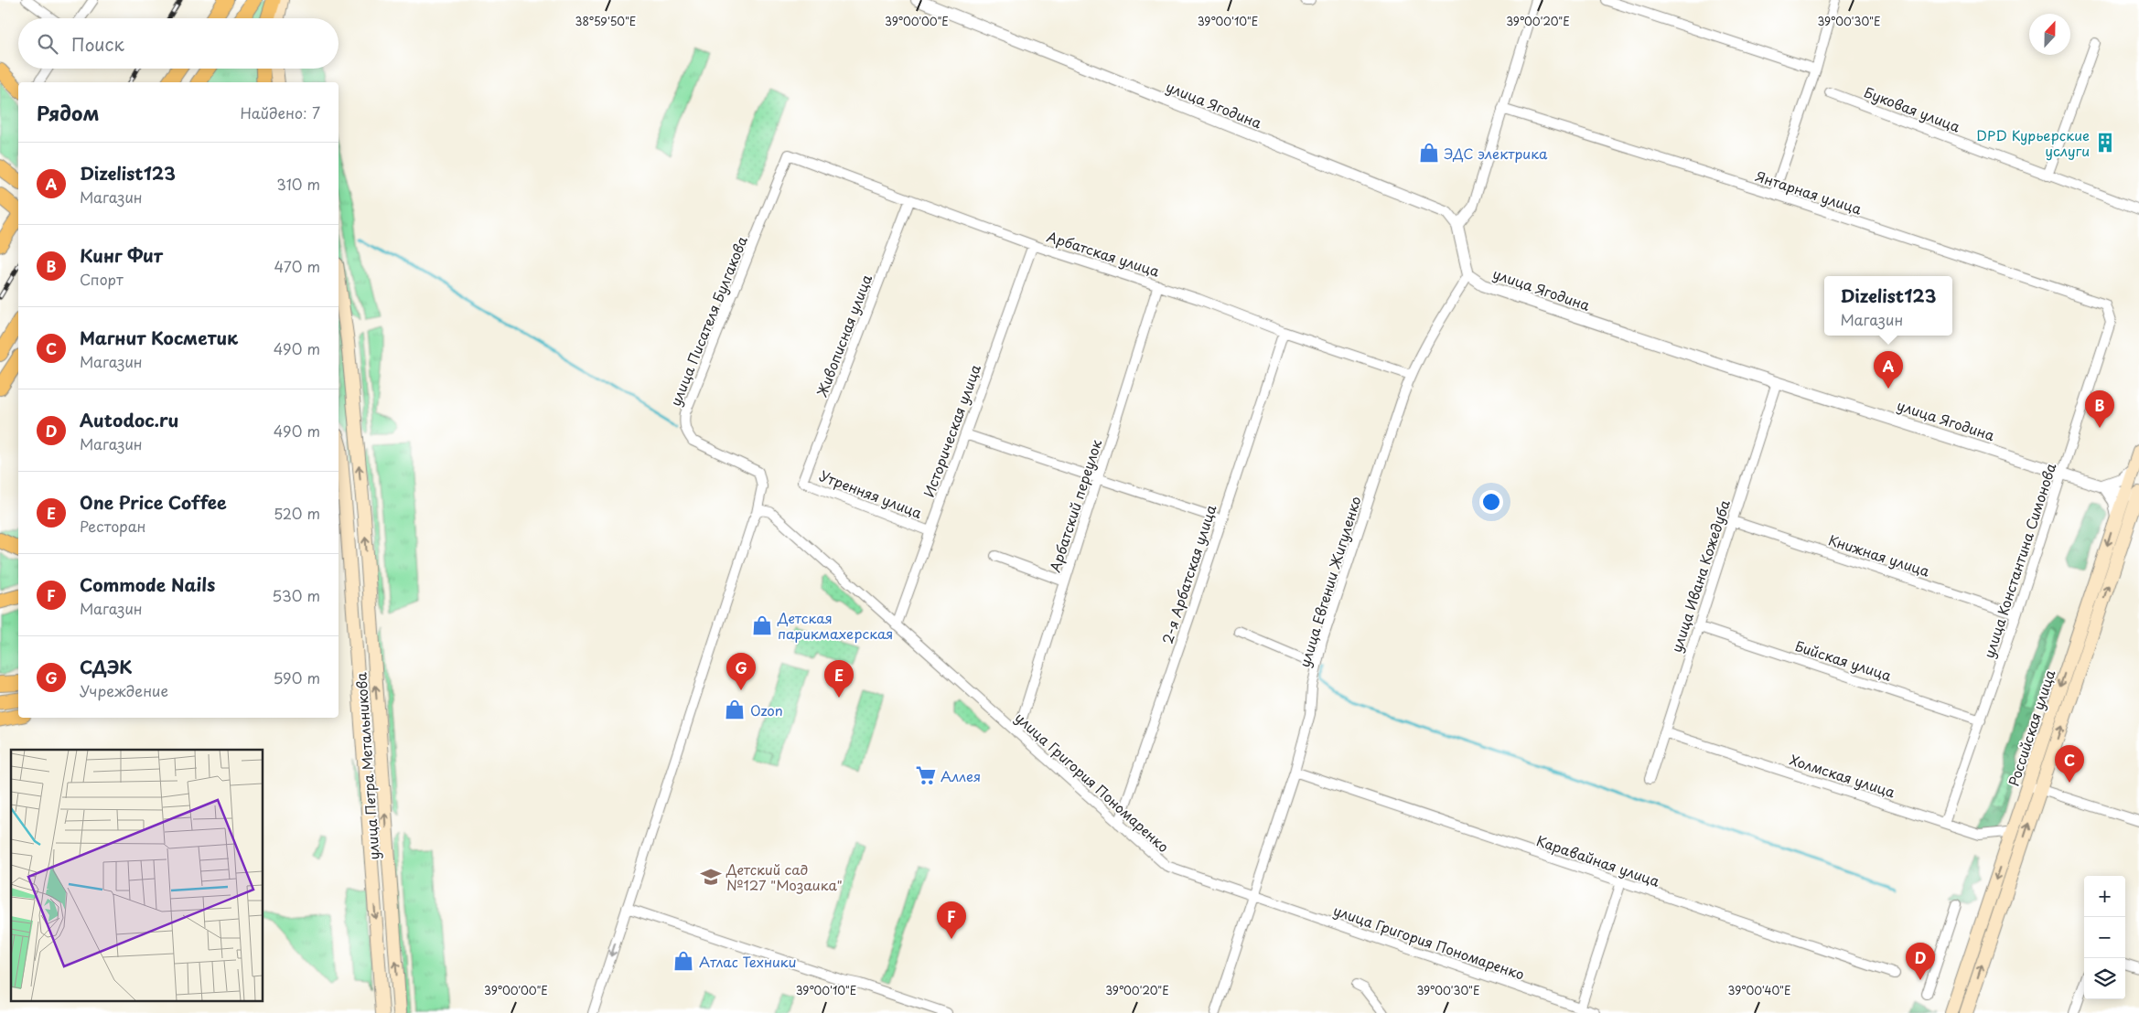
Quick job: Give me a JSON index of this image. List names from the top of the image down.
{
  "streets": {
    "main road": ["Российская улица", "улица Петра Метальникова"],
    "street": [
      "улица Ягодина",
      "Буковая улица",
      "Янтарная улица",
      "Арбатская улица",
      "улица Писателя Булгакова",
      "Живописная улица",
      "Историческая улица",
      "Утренняя улица",
      "Арбатский переулок",
      "Книжная улица",
      "улица Константина Симонова",
      "2-я Арбатская улица",
      "улица Ивана Кожедуба",
      "улица Евгении Жигуленко",
      "Бийская улица",
      "Холмская улица",
      "улица Григория Пономаренко",
      "Каравайная улица"
    ]
  },
  "crossings": [
    ["улица Ягодина", "улица Константина Симонова"],
    ["улица Ягодина", "улица Ивана Кожедуба"],
    ["улица Ягодина", "улица Евгении Жигуленко"],
    ["улица Ягодина", "Российская улица"],
    ["Янтарная улица", "улица Константина Симонова"],
    ["Арбатская улица", "улица Писателя Булгакова"],
    ["Арбатская улица", "Живописная улица"],
    ["Арбатская улица", "Историческая улица"],
    ["Арбатская улица", "Арбатский переулок"],
    ["Арбатская улица", "2-я Арбатская улица"],
    ["Арбатская улица", "улица Евгении Жигуленко"],
    ["улица Писателя Булгакова", "улица Григория Пономаренко"],
    ["Живописная улица", "Утренняя улица"],
    ["Историческая улица", "Утренняя улица"],
    ["Историческая улица", "улица Григория Пономаренко"],
    ["Арбатский переулок", "улица Григория Пономаренко"],
    ["Книжная улица", "улица Константина Симонова"],
    ["Книжная улица", "улица Ивана Кожедуба"],
    ["улица Константина Симонова", "Бийская улица"],
    ["улица Константина Симонова", "Холмская улица"],
    ["2-я Арбатская улица", "улица Григория Пономаренко"],
    ["улица Ивана Кожедуба", "Бийская улица"],
    ["улица Ивана Кожедуба", "Холмская улица"],
    ["улица Евгении Жигуленко", "улица Григория Пономаренко"],
    ["улица Евгении Жигуленко", "Каравайная улица"],
    ["Российская улица", "Холмская улица"]
  ],
  "places": {
    "building": ["DPD Курьерские услуги"],
    "shop": [
      "ЭДС электрика",
      "Детская парикмахерская",
      "Ozon",
      "Атлас Техники"
    ],
    "supermarket": ["Аллея"],
    "school or university": ["Детский сад №127 \"Мозаика\""]
  },
  "north": "top",
  "page": {
    "search": "Поиск",
    "heading": ["Рядом", "Найдено: 7"],
    "list": [
      {
        "mark": "A",
        "name": "Dizelist123",
        "note": "Магазин",
        "value": "310 m"
      },
      {
        "mark": "B",
        "name": "Кинг Фит",
        "note": "Спорт",
        "value": "470 m"
      },
      {
        "mark": "C",
        "name": "Магнит Косметик",
        "note": "Магазин",
        "value": "490 m"
      },
      {
        "mark": "D",
        "name": "Autodoc.ru",
        "note": "Магазин",
        "value": "490 m"
      },
      {
        "mark": "E",
        "name": "One Price Coffee",
        "note": "Ресторан",
        "value": "520 m"
      },
      {
        "mark": "F",
        "name": "Commode Nails",
        "note": "Магазин",
        "value": "530 m"
      },
      {
        "mark": "G",
        "name": "СДЭК",
        "note": "Учреждение",
        "value": "590 m"
      }
    ],
    "popup": ["Dizelist123", "Магазин"],
    "pins": [
      "A",
      "B",
      "G",
      "E",
      "C",
      "F",
      "D"
    ],
    "map_buttons": ["+", "−"]
  },
  "coordinates": [
    "39°00'20\"E",
    "38°59'50\"E",
    "39°00'00\"E",
    "39°00'10\"E",
    "39°00'30\"E",
    "39°00'40\"E"
  ]
}
